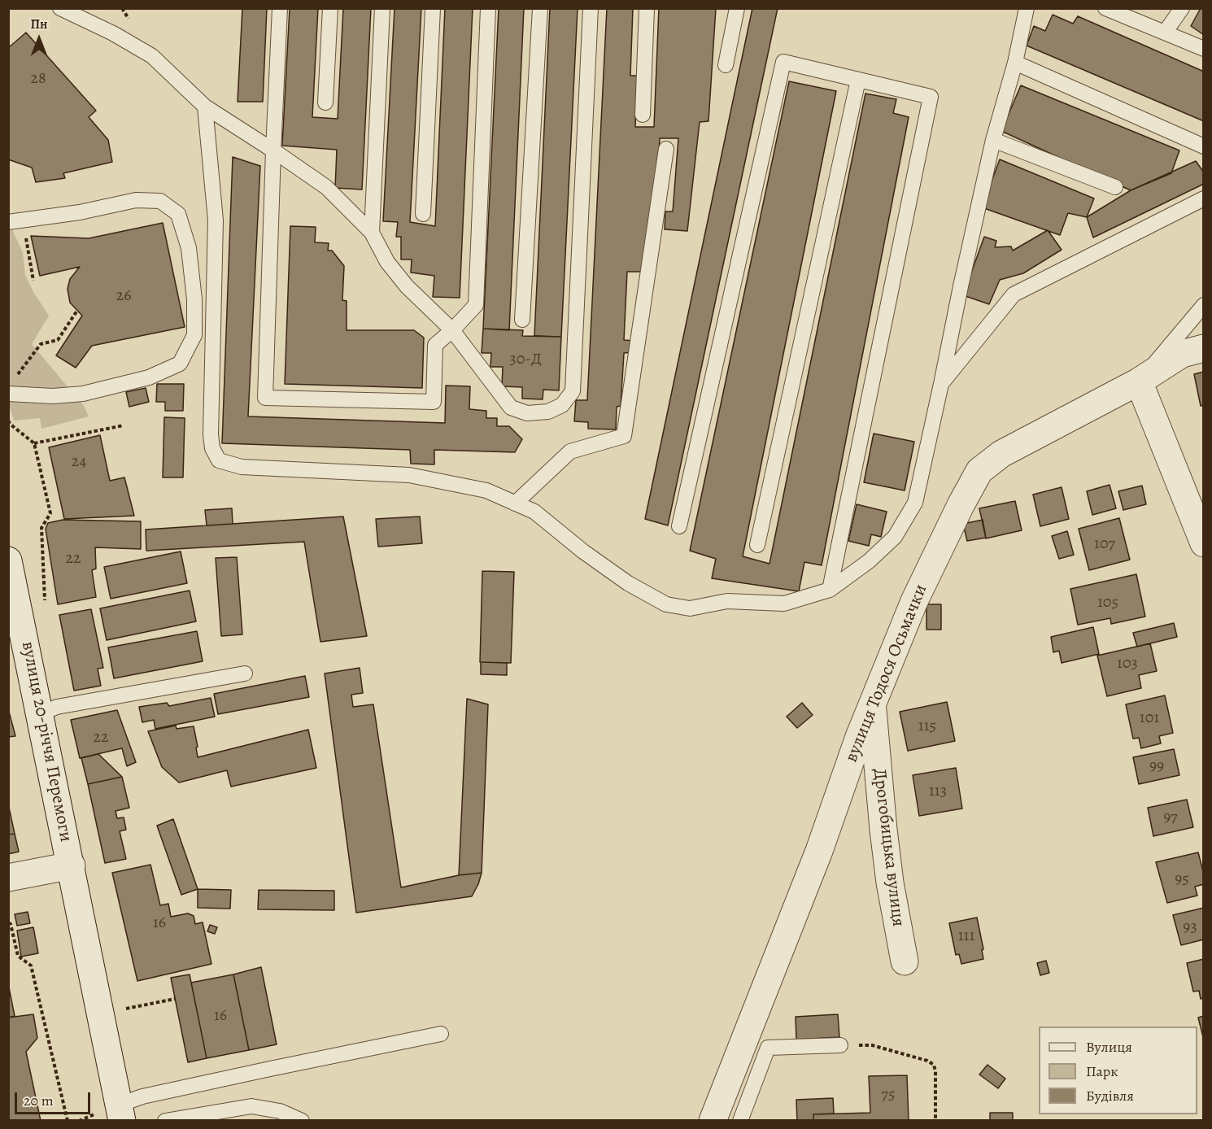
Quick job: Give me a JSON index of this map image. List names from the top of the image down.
{
  "streets": {
    "street": ["вулиця Тодося Осьмачки", "вулиця 20-річчя Перемоги", "Дрогобицька вулиця"]
  },
  "crossings": [
    ["вулиця Тодося Осьмачки", "Дрогобицька вулиця"]
  ],
  "house_numbers": [
    "28",
    "26",
    "30-Д",
    "24",
    "107",
    "22",
    "105",
    "103",
    "101",
    "115",
    "22",
    "99",
    "113",
    "97",
    "95",
    "16",
    "93",
    "111",
    "16",
    "75"
  ],
  "legend": ["Вулиця", "Парк", "Будівля"],
  "scale_bar": "20 m",
  "north": "top"
}
